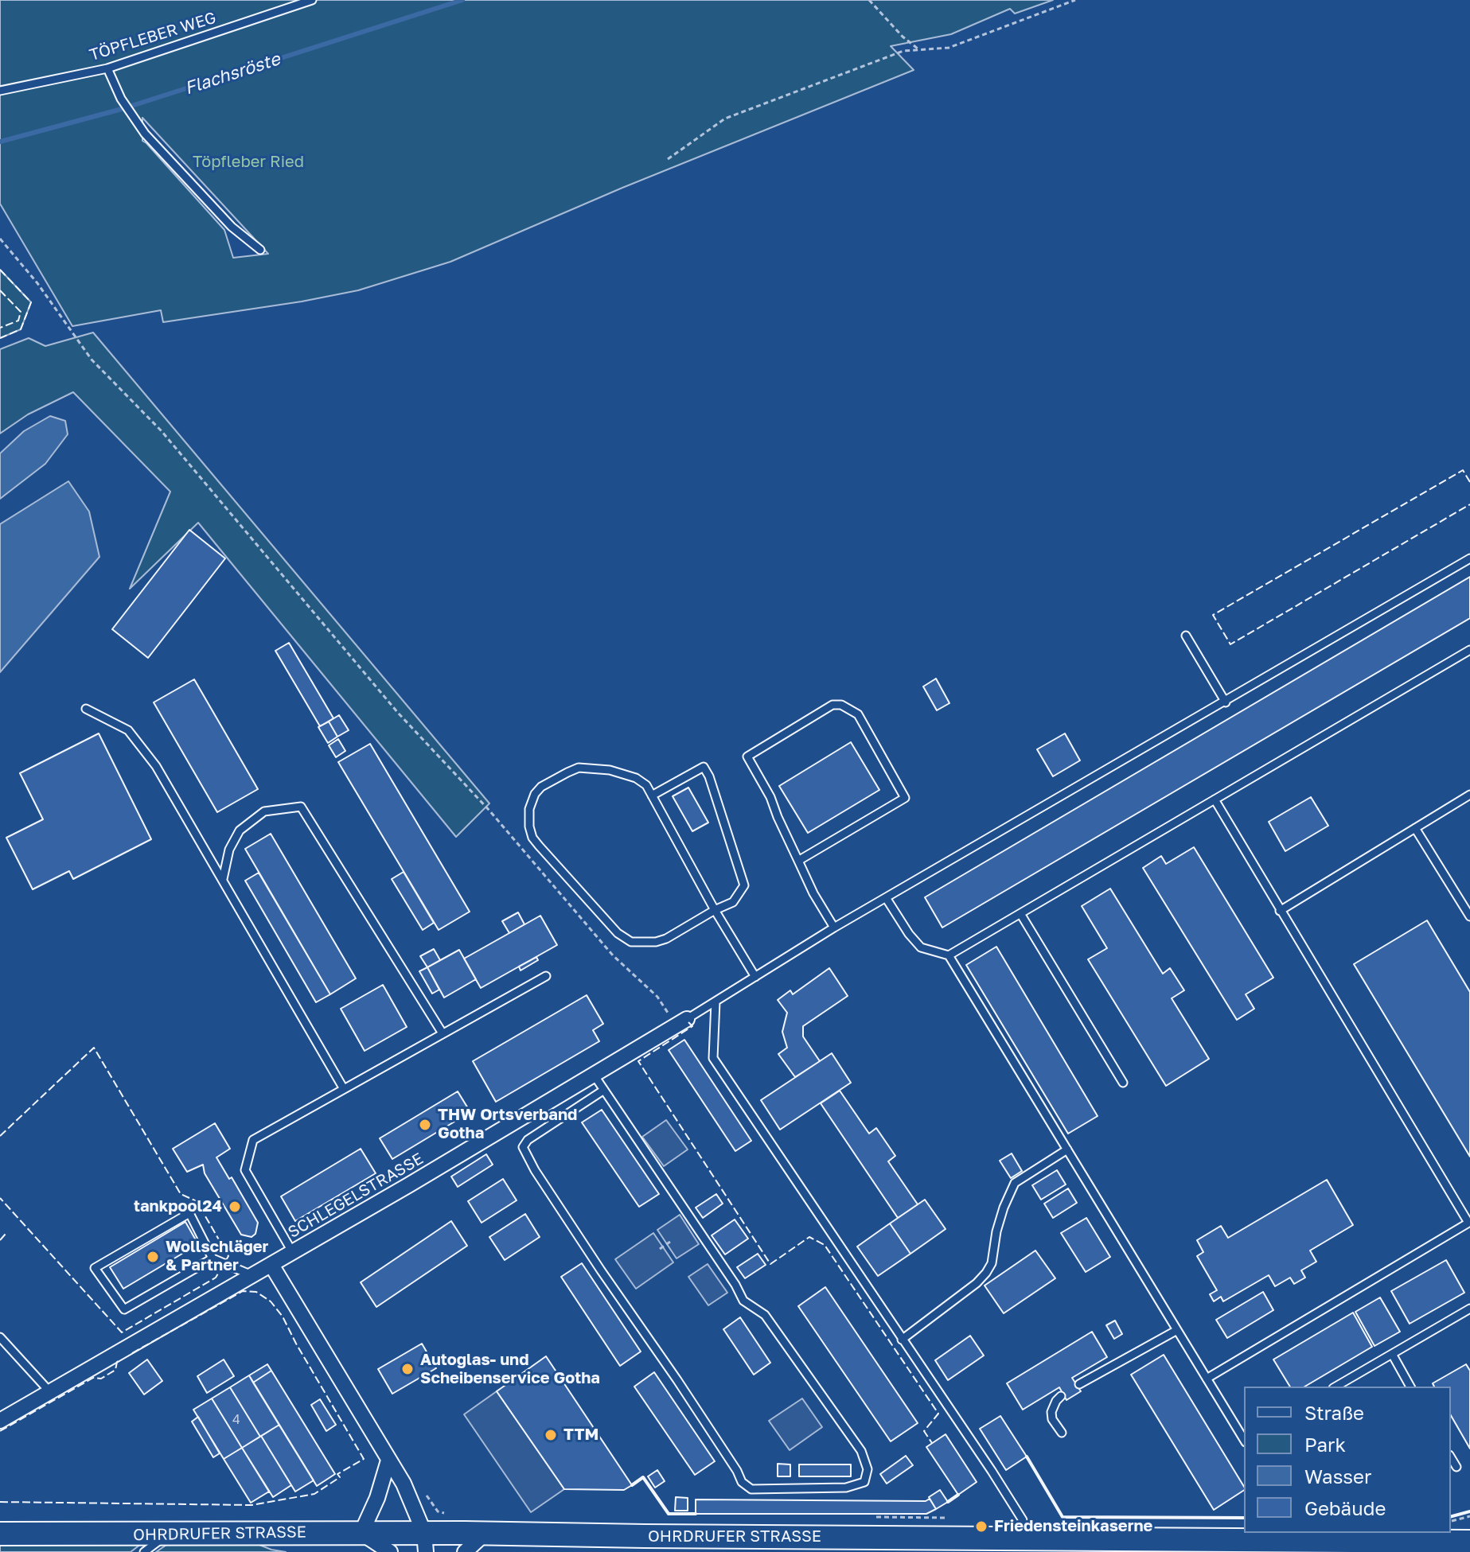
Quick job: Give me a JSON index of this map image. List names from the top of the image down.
{
  "streets": {
    "main road": ["OHRDRUFER STRASSE"],
    "street": ["SCHLEGELSTRASSE"],
    "lane": ["TÖPFLEBER WEG"]
  },
  "water": ["Flachsröste"],
  "parks": ["Töpfleber Ried"],
  "places": [
    "THW Ortsverband Gotha",
    "tankpool24",
    "Wollschläger & Partner",
    "Autoglas- und Scheibenservice Gotha",
    "TTM",
    "Friedensteinkaserne"
  ],
  "house_numbers": ["4"],
  "legend": [
    "Straße",
    "Park",
    "Wasser",
    "Gebäude"
  ]
}
